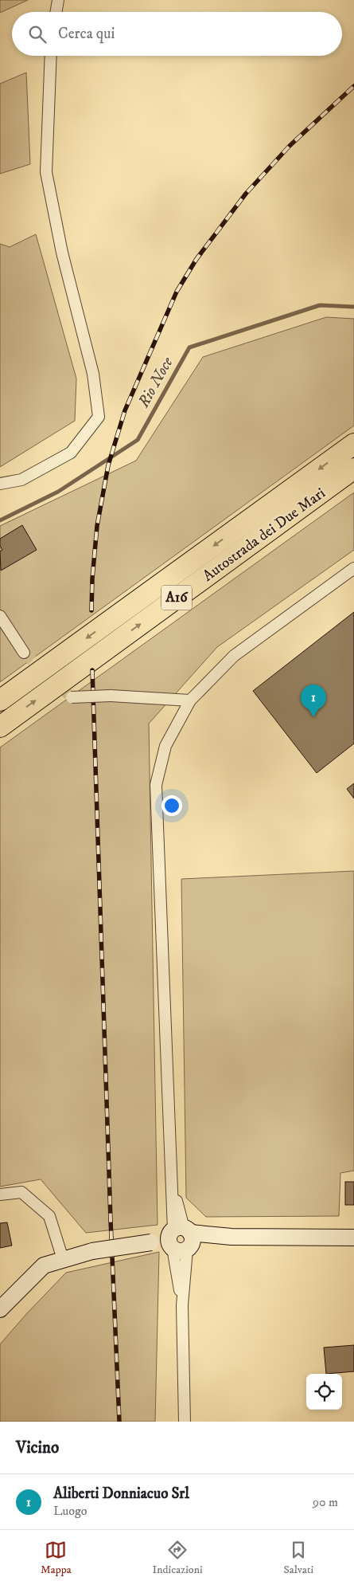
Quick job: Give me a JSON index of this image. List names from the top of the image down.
{
  "streets": {
    "highway": ["Autostrada dei Due Mari", "A16"]
  },
  "water": ["Rio Noce"],
  "page": {
    "search": "Cerca qui",
    "pins": "1",
    "heading": "Vicino",
    "list": [
      {
        "mark": "1",
        "name": "Aliberti Donniacuo Srl",
        "note": "Luogo",
        "value": "90 m"
      }
    ],
    "nav": ["Mappa", "Indicazioni", "Salvati"]
  }
}
